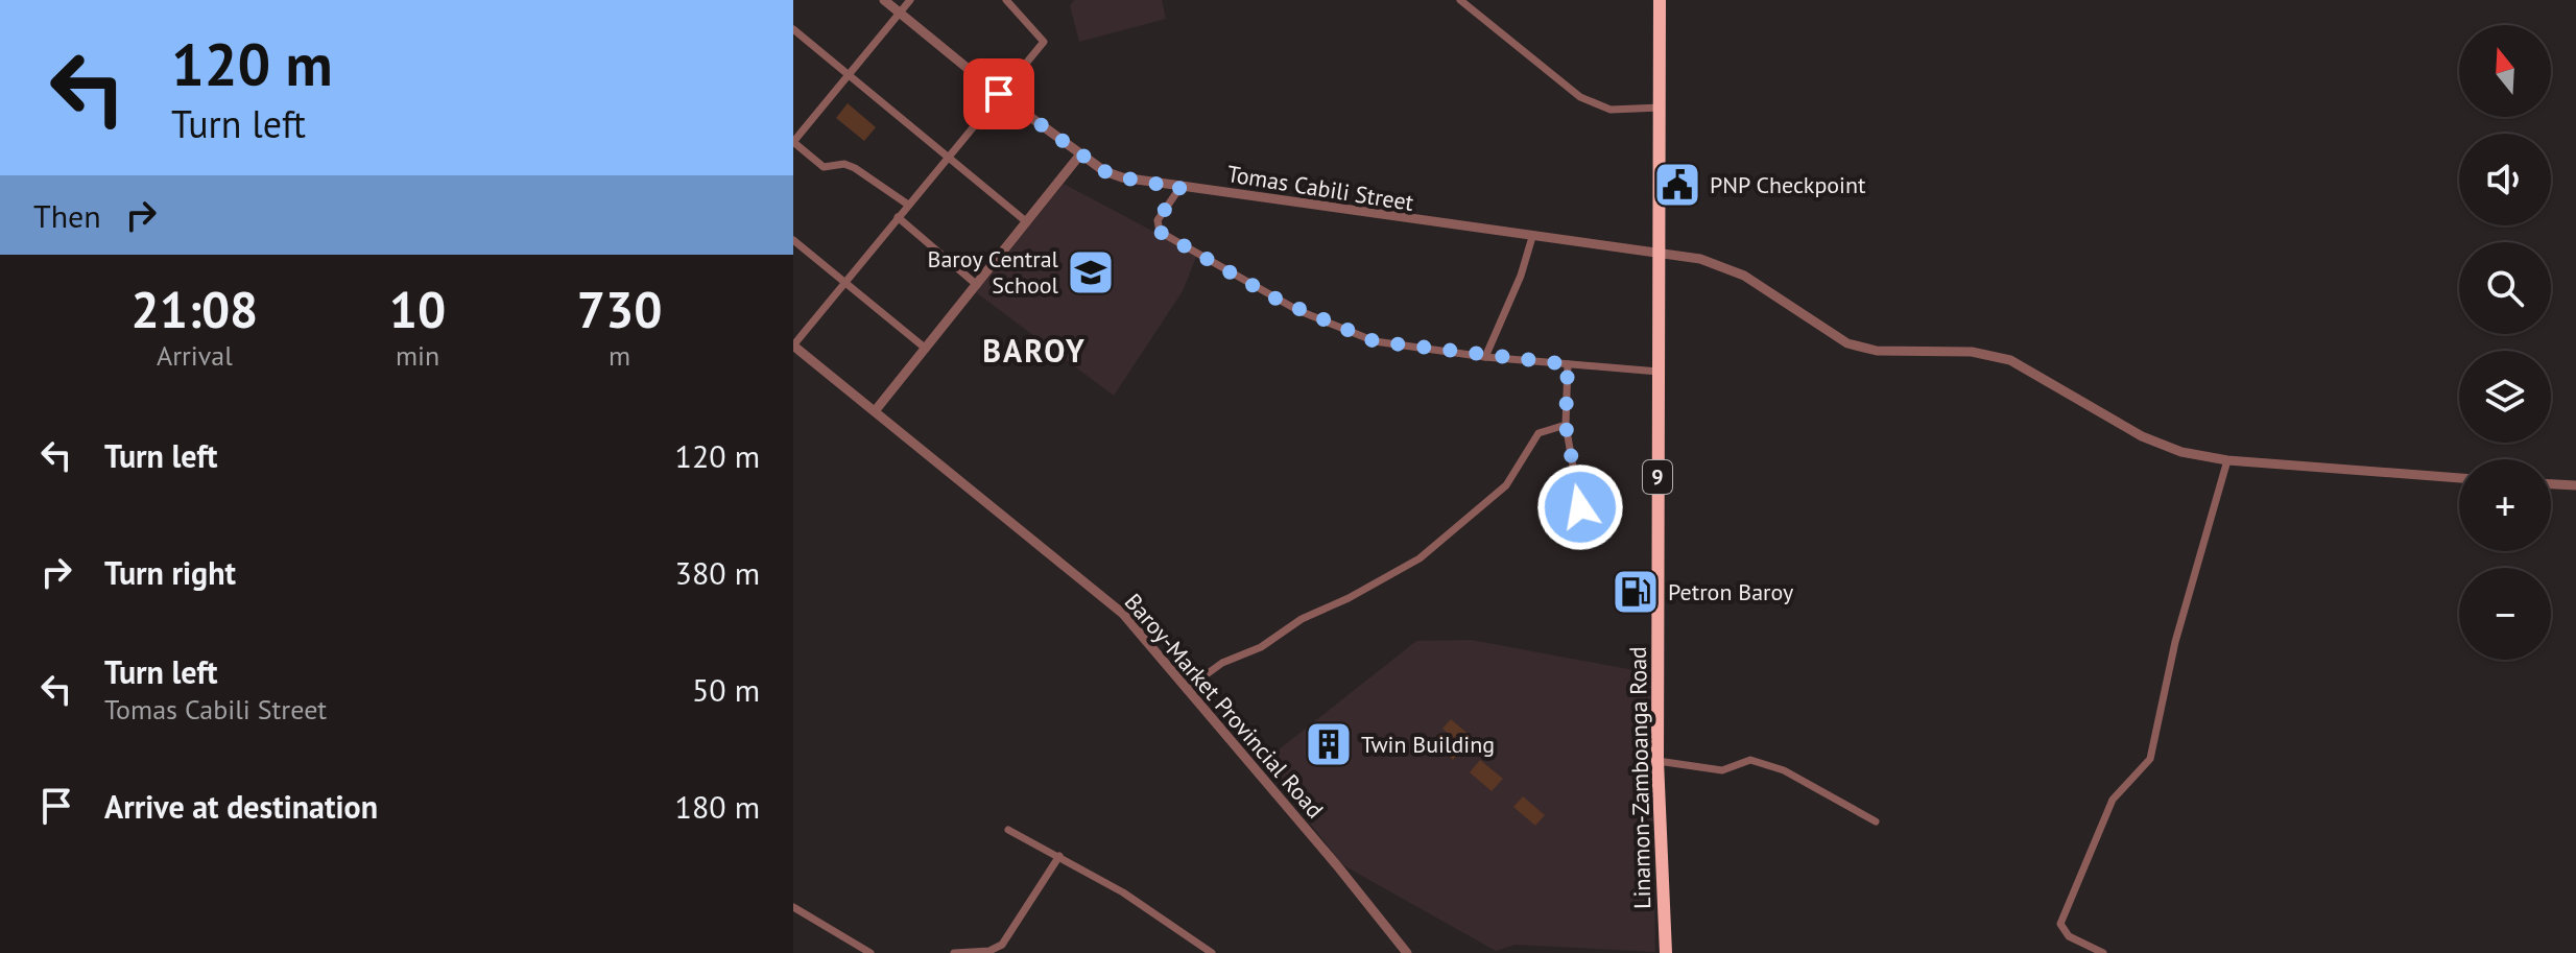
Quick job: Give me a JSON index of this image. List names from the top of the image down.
{
  "streets": {
    "highway": ["9", "Linamon-Zamboanga Road"],
    "street": ["Tomas Cabili Street", "Baroy-Market Provincial Road"]
  },
  "crossings": [
    ["Tomas Cabili Street", "Linamon-Zamboanga Road"]
  ],
  "districts": ["BAROY"],
  "places": {
    "public building": ["PNP Checkpoint"],
    "school or university": ["Baroy Central School"],
    "fuel station": ["Petron Baroy"],
    "building": ["Twin Building"]
  },
  "north": "top",
  "page": {
    "turn": ["120 m", "Turn left"],
    "map_buttons": ["+", "−"],
    "then": "Then",
    "eta": [
      "21:08",
      "Arrival",
      "10",
      "min",
      "730",
      "m"
    ],
    "list": [
      {
        "name": "Turn left",
        "value": "120 m"
      },
      {
        "name": "Turn right",
        "value": "380 m"
      },
      {
        "name": "Turn left",
        "note": "Tomas Cabili Street",
        "value": "50 m"
      },
      {
        "name": "Arrive at destination",
        "value": "180 m"
      }
    ]
  }
}
